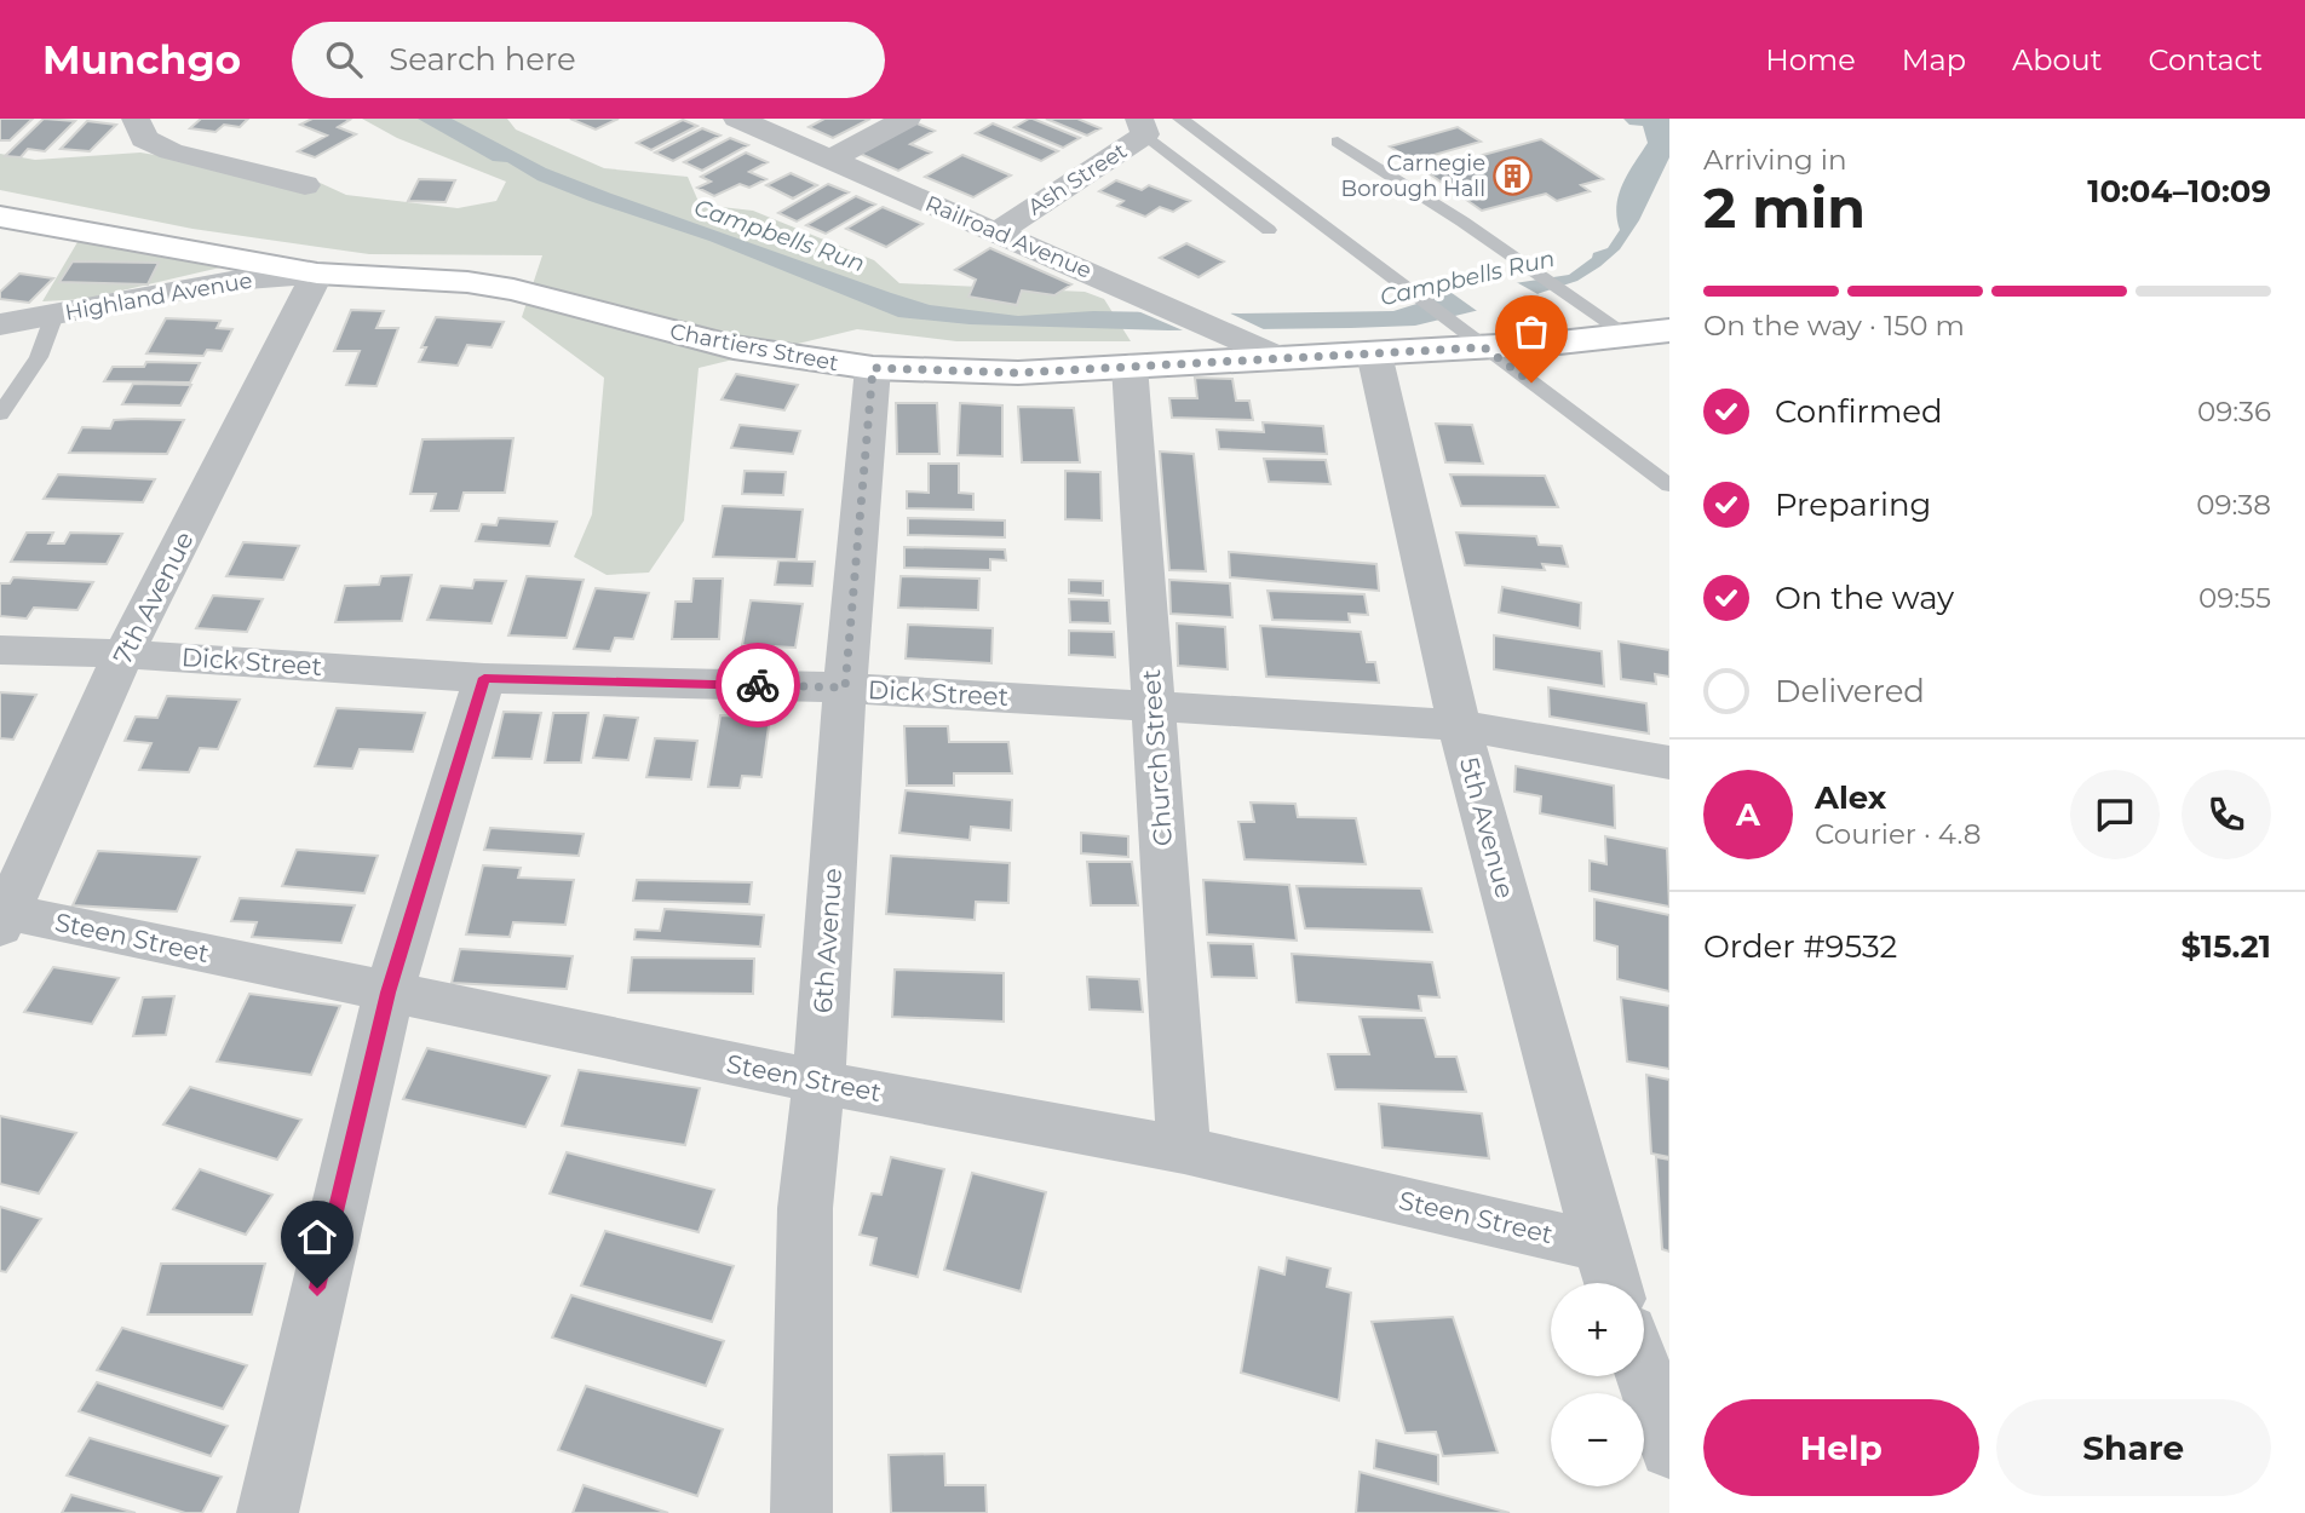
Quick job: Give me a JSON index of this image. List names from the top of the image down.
{
  "streets": {
    "main road": ["Chartiers Street"],
    "street": [
      "Ash Street",
      "Railroad Avenue",
      "Highland Avenue",
      "7th Avenue",
      "Dick Street",
      "Church Street",
      "5th Avenue",
      "Steen Street",
      "6th Avenue"
    ]
  },
  "crossings": [
    ["Ash Street", "Railroad Avenue"],
    ["Railroad Avenue", "Chartiers Street"],
    ["Highland Avenue", "Chartiers Street"],
    ["Highland Avenue", "7th Avenue"],
    ["Chartiers Street", "7th Avenue"],
    ["Chartiers Street", "Church Street"],
    ["Chartiers Street", "5th Avenue"],
    ["Chartiers Street", "6th Avenue"],
    ["7th Avenue", "Dick Street"],
    ["7th Avenue", "Steen Street"],
    ["Dick Street", "Church Street"],
    ["Dick Street", "5th Avenue"],
    ["Dick Street", "6th Avenue"],
    ["Church Street", "Steen Street"],
    ["5th Avenue", "Steen Street"],
    ["Steen Street", "6th Avenue"]
  ],
  "water": ["Campbells Run"],
  "places": {
    "building": ["Carnegie Borough Hall"]
  },
  "page": {
    "header": "Munchgo",
    "search": "Search here",
    "nav": [
      "Home",
      "Map",
      "About",
      "Contact"
    ],
    "heading": ["2 min", "Arriving in", "10:04–10:09"],
    "panel": [
      "Alex",
      "Courier · 4.8",
      "Order #9532",
      "$15.21"
    ],
    "bar": "On the way · 150 m",
    "list": [
      ["Confirmed", "09:36"],
      ["Preparing", "09:38"],
      ["On the way", "09:55"],
      "Delivered"
    ],
    "round": "A",
    "map_buttons": ["+", "−"],
    "buttons": ["Help", "Share"]
  }
}
